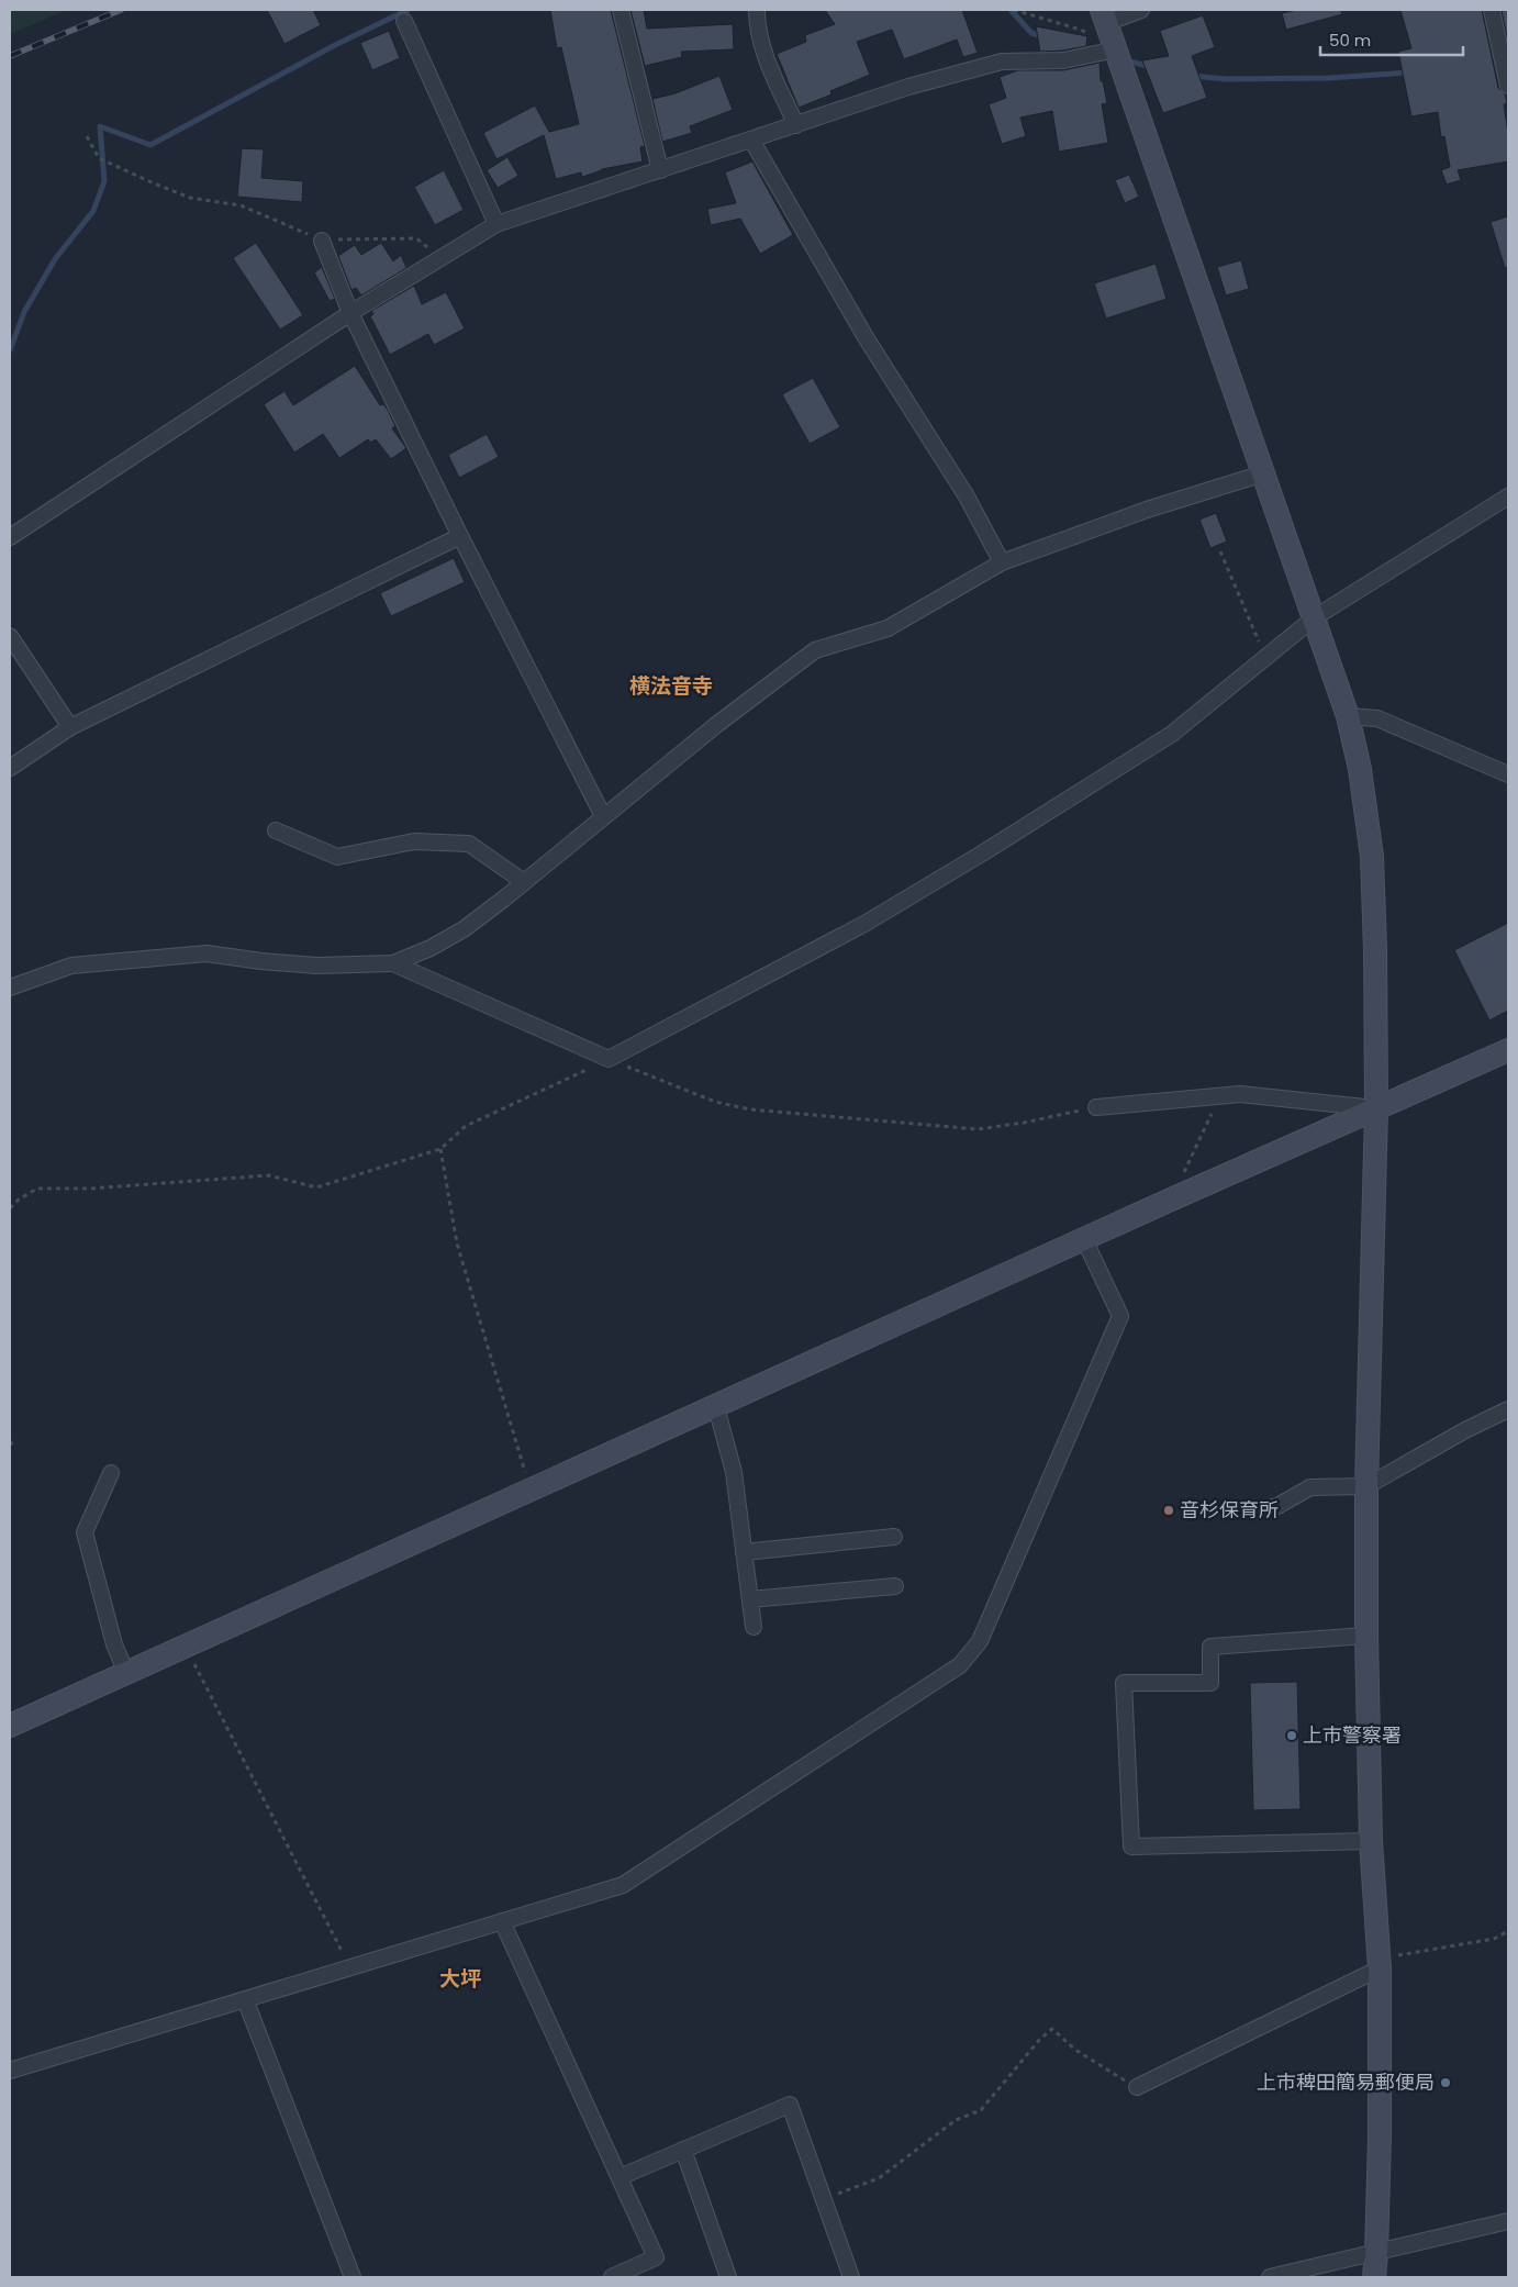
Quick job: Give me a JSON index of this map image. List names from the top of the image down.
{
  "districts": ["横法音寺", "大坪"],
  "places": ["音杉保育所", "上市警察署", "上市稗田簡易郵便局"],
  "scale_bar": "50 m"
}
